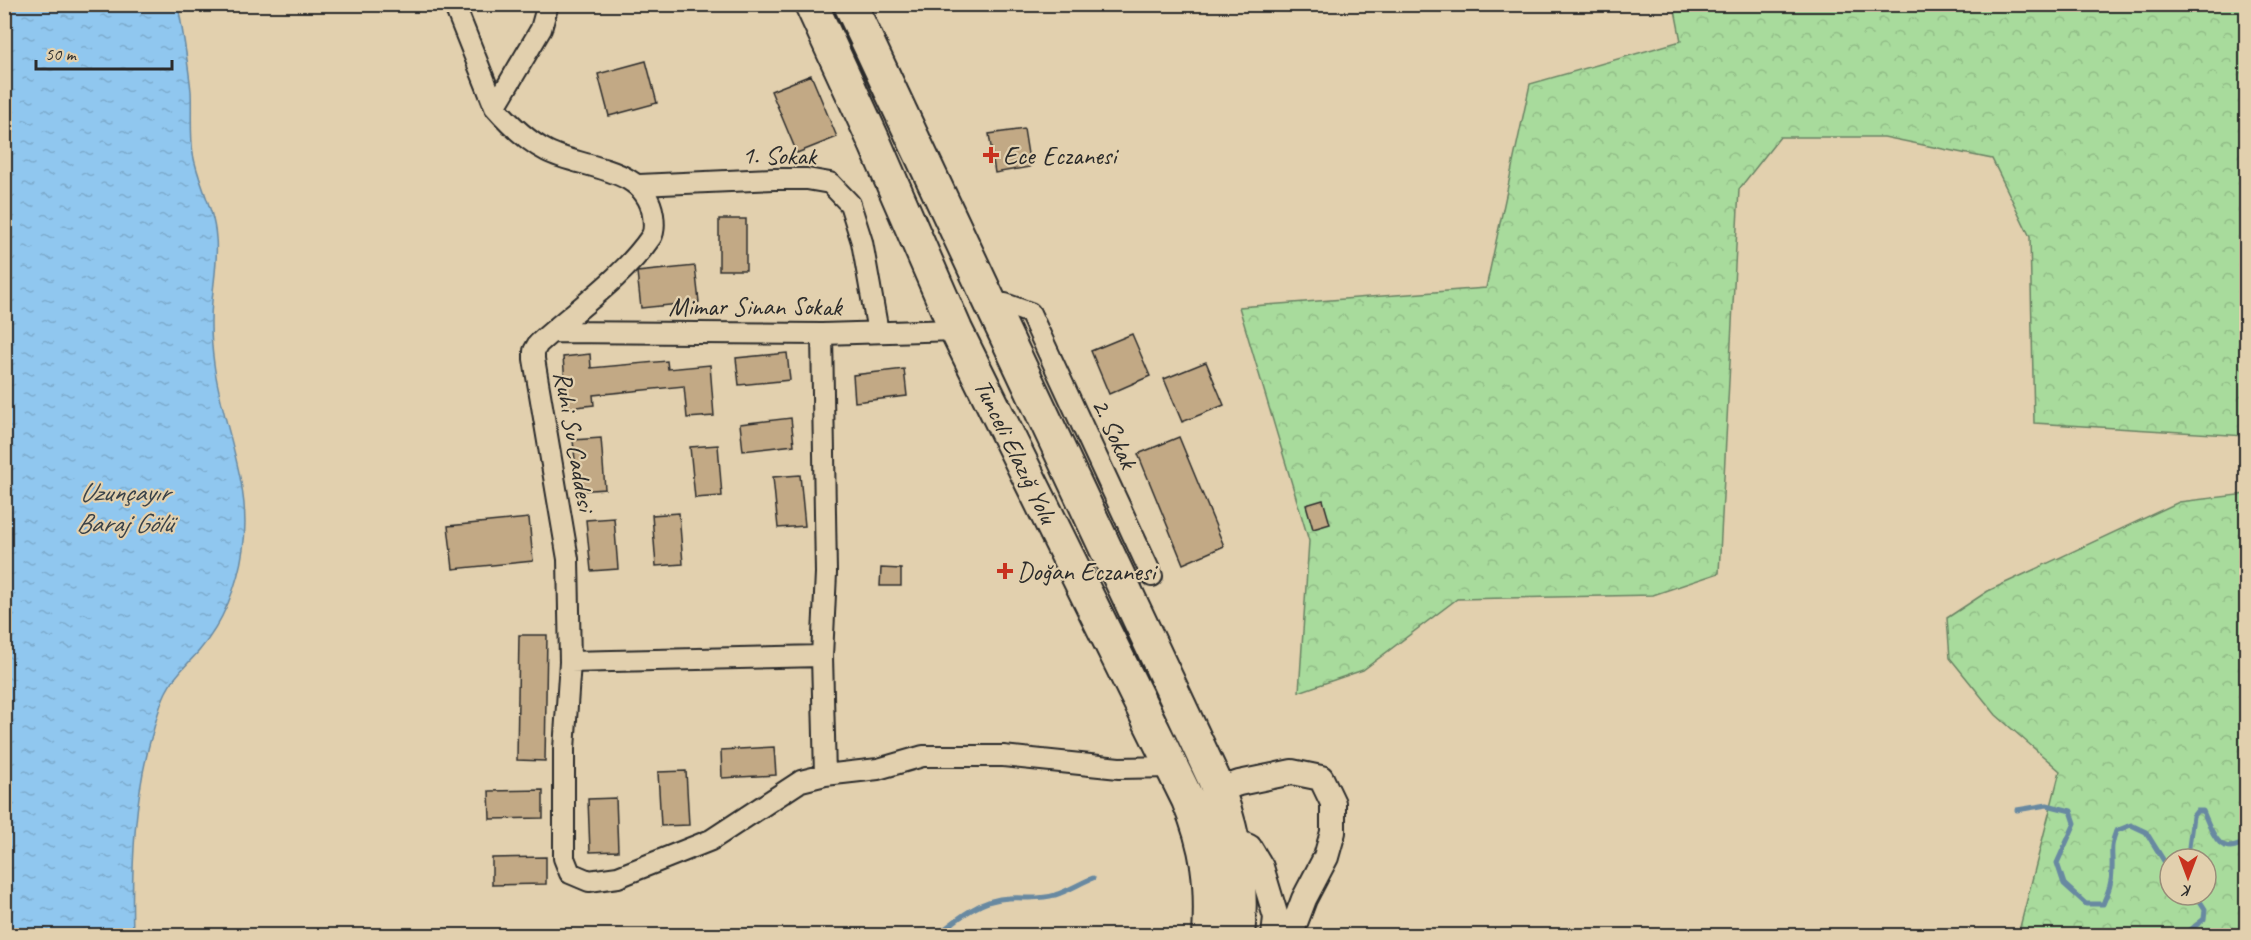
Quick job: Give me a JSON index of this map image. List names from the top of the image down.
{
  "streets": {
    "main road": ["Tunceli Elazığ Yolu"],
    "street": [
      "1. Sokak",
      "Mimar Sinan Sokak",
      "2. Sokak",
      "Ruhi Su Caddesi"
    ]
  },
  "crossings": [
    ["1. Sokak", "Mimar Sinan Sokak"],
    ["1. Sokak", "Ruhi Su Caddesi"],
    ["Mimar Sinan Sokak", "Ruhi Su Caddesi"],
    ["Mimar Sinan Sokak", "Tunceli Elazığ Yolu"],
    ["2. Sokak", "Tunceli Elazığ Yolu"],
    ["Ruhi Su Caddesi", "Tunceli Elazığ Yolu"]
  ],
  "water": ["Uzunçayır Baraj Gölü"],
  "places": {
    "health": ["Ece Eczanesi", "Doğan Eczanesi"]
  },
  "scale_bar": "50 m",
  "north": "bottom"
}
